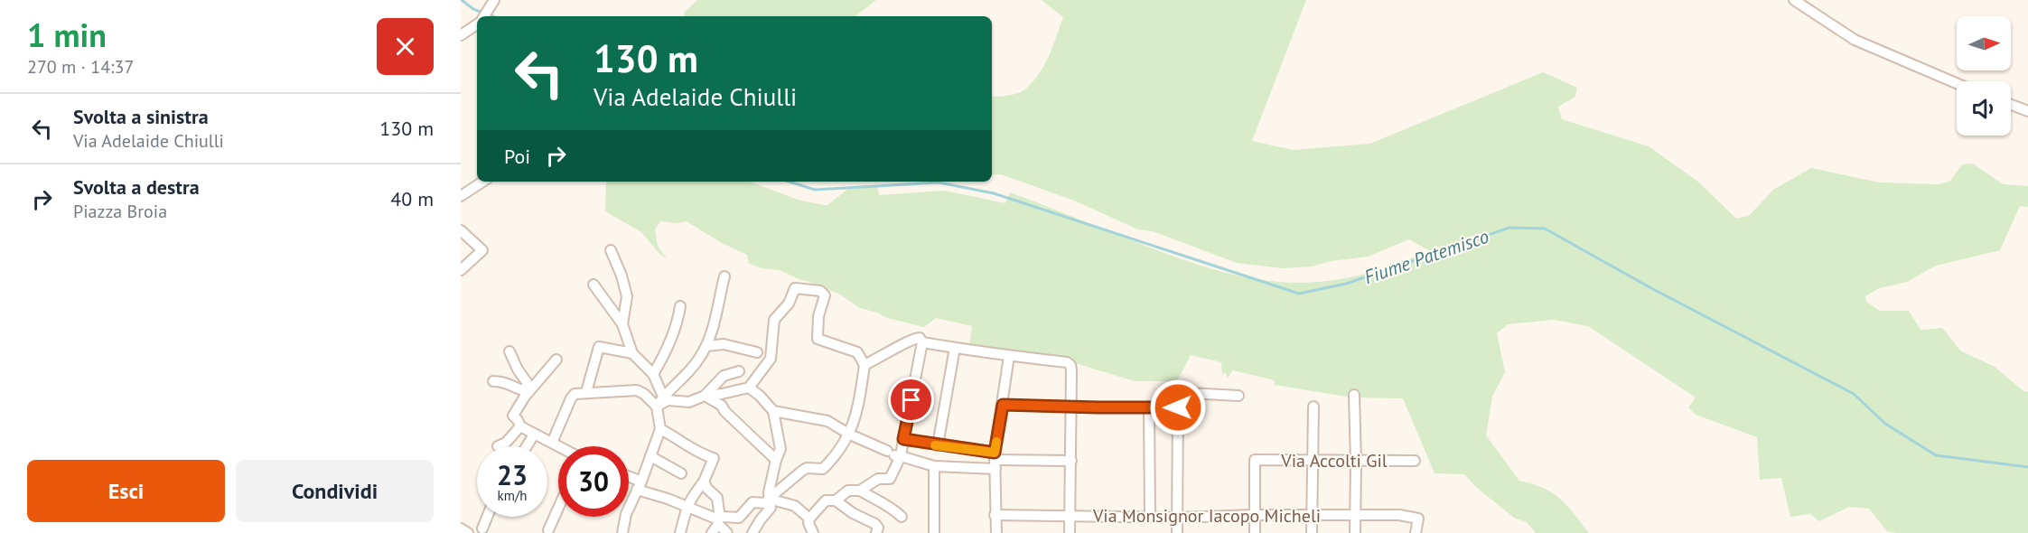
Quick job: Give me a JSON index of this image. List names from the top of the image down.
{
  "streets": {
    "street": ["Via Accolti Gil", "Via Monsignor Iacopo Micheli"]
  },
  "crossings": [
    ["Via Accolti Gil", "Via Monsignor Iacopo Micheli"]
  ],
  "water": ["Fiume Patemisco"],
  "north": "right",
  "page": {
    "heading": ["1 min", "270 m · 14:37"],
    "turn": ["130 m", "Via Adelaide Chiulli"],
    "list": [
      {
        "name": "Svolta a sinistra",
        "note": "Via Adelaide Chiulli",
        "value": "130 m"
      },
      {
        "name": "Svolta a destra",
        "note": "Piazza Broia",
        "value": "40 m"
      }
    ],
    "then": "Poi",
    "speed": "23 km/h",
    "limit": "30",
    "buttons": ["Esci", "Condividi"]
  }
}
